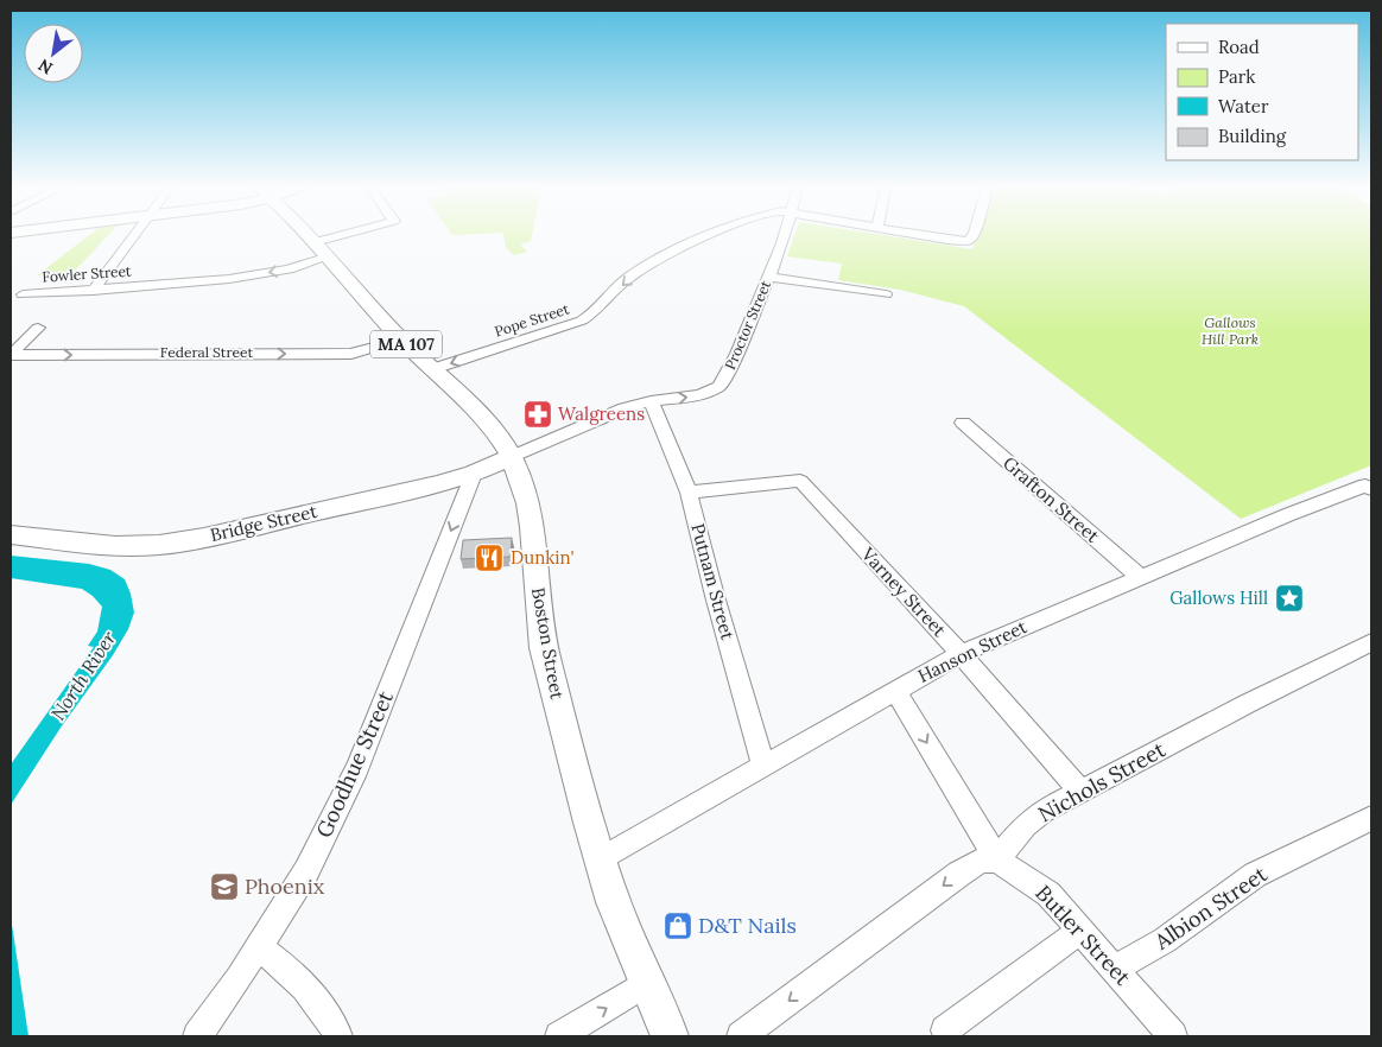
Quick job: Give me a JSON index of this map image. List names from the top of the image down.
{
  "streets": {
    "main road": ["MA 107", "Bridge Street", "Boston Street"],
    "street": [
      "Fowler Street",
      "Pope Street",
      "Proctor Street",
      "Federal Street",
      "Grafton Street",
      "Putnam Street",
      "Varney Street",
      "Hanson Street",
      "Goodhue Street",
      "Nichols Street",
      "Albion Street",
      "Butler Street"
    ]
  },
  "crossings": [
    ["Fowler Street", "Boston Street"],
    ["Pope Street", "Boston Street"],
    ["Proctor Street", "Bridge Street"],
    ["Proctor Street", "Putnam Street"],
    ["Proctor Street", "Boston Street"],
    ["Federal Street", "Boston Street"],
    ["Grafton Street", "Hanson Street"],
    ["Bridge Street", "Boston Street"],
    ["Bridge Street", "Goodhue Street"],
    ["Putnam Street", "Varney Street"],
    ["Putnam Street", "Hanson Street"],
    ["Varney Street", "Hanson Street"],
    ["Varney Street", "Nichols Street"],
    ["Boston Street", "Hanson Street"],
    ["Hanson Street", "Butler Street"],
    ["Nichols Street", "Butler Street"],
    ["Albion Street", "Butler Street"]
  ],
  "one_way": [
    "Fowler Street",
    "Pope Street",
    "Proctor Street",
    "Federal Street",
    "Goodhue Street",
    "Butler Street"
  ],
  "water": ["North River"],
  "parks": ["Gallows Hill Park"],
  "places": {
    "pharmacy": ["Walgreens"],
    "restaurant": ["Dunkin'"],
    "place": ["Gallows Hill"],
    "school or university": ["Phoenix"],
    "shop": ["D&T Nails"]
  },
  "legend": [
    "Road",
    "Park",
    "Water",
    "Building"
  ],
  "north": "bottom left"
}
